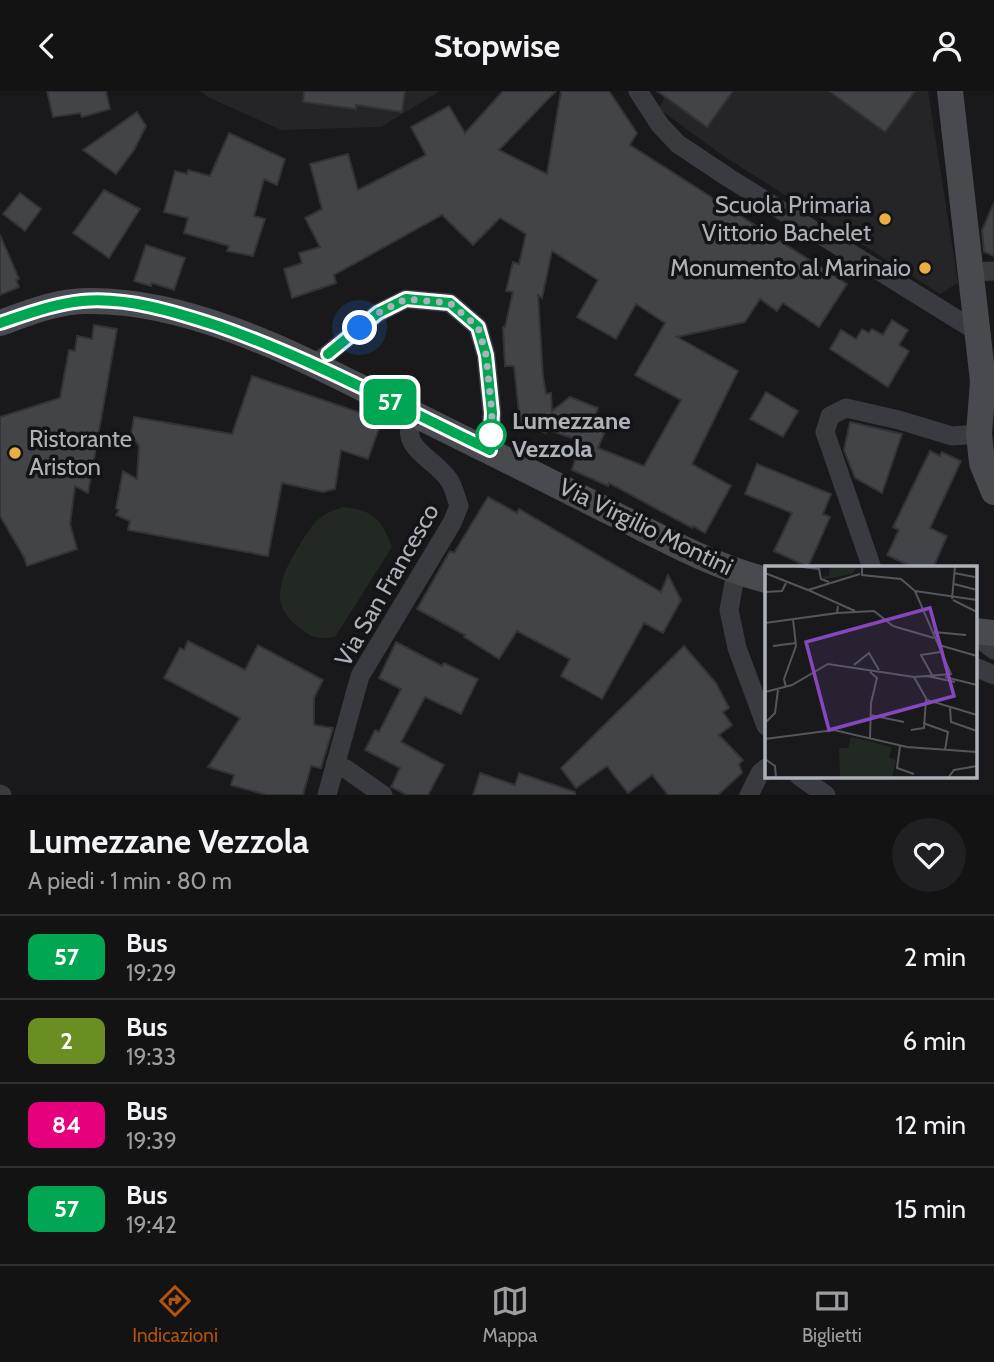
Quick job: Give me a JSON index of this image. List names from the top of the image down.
{
  "streets": {
    "main road": ["Via Virgilio Montini"],
    "street": ["Via San Francesco"]
  },
  "crossings": [
    ["Via Virgilio Montini", "Via San Francesco"]
  ],
  "places": [
    "Scuola Primaria Vittorio Bachelet",
    "Monumento al Marinaio",
    "Lumezzane Vezzola",
    "Ristorante Ariston"
  ],
  "lines": ["bus line 57"],
  "page": {
    "header": "Stopwise",
    "on_map": "57",
    "heading": ["Lumezzane Vezzola", "A piedi · 1 min · 80 m"],
    "list": [
      {
        "mark": "57",
        "name": "Bus",
        "note": "19:29",
        "value": "2 min"
      },
      {
        "mark": "2",
        "name": "Bus",
        "note": "19:33",
        "value": "6 min"
      },
      {
        "mark": "84",
        "name": "Bus",
        "note": "19:39",
        "value": "12 min"
      },
      {
        "mark": "57",
        "name": "Bus",
        "note": "19:42",
        "value": "15 min"
      }
    ],
    "tabs": ["Indicazioni", "Mappa", "Biglietti"]
  }
}
